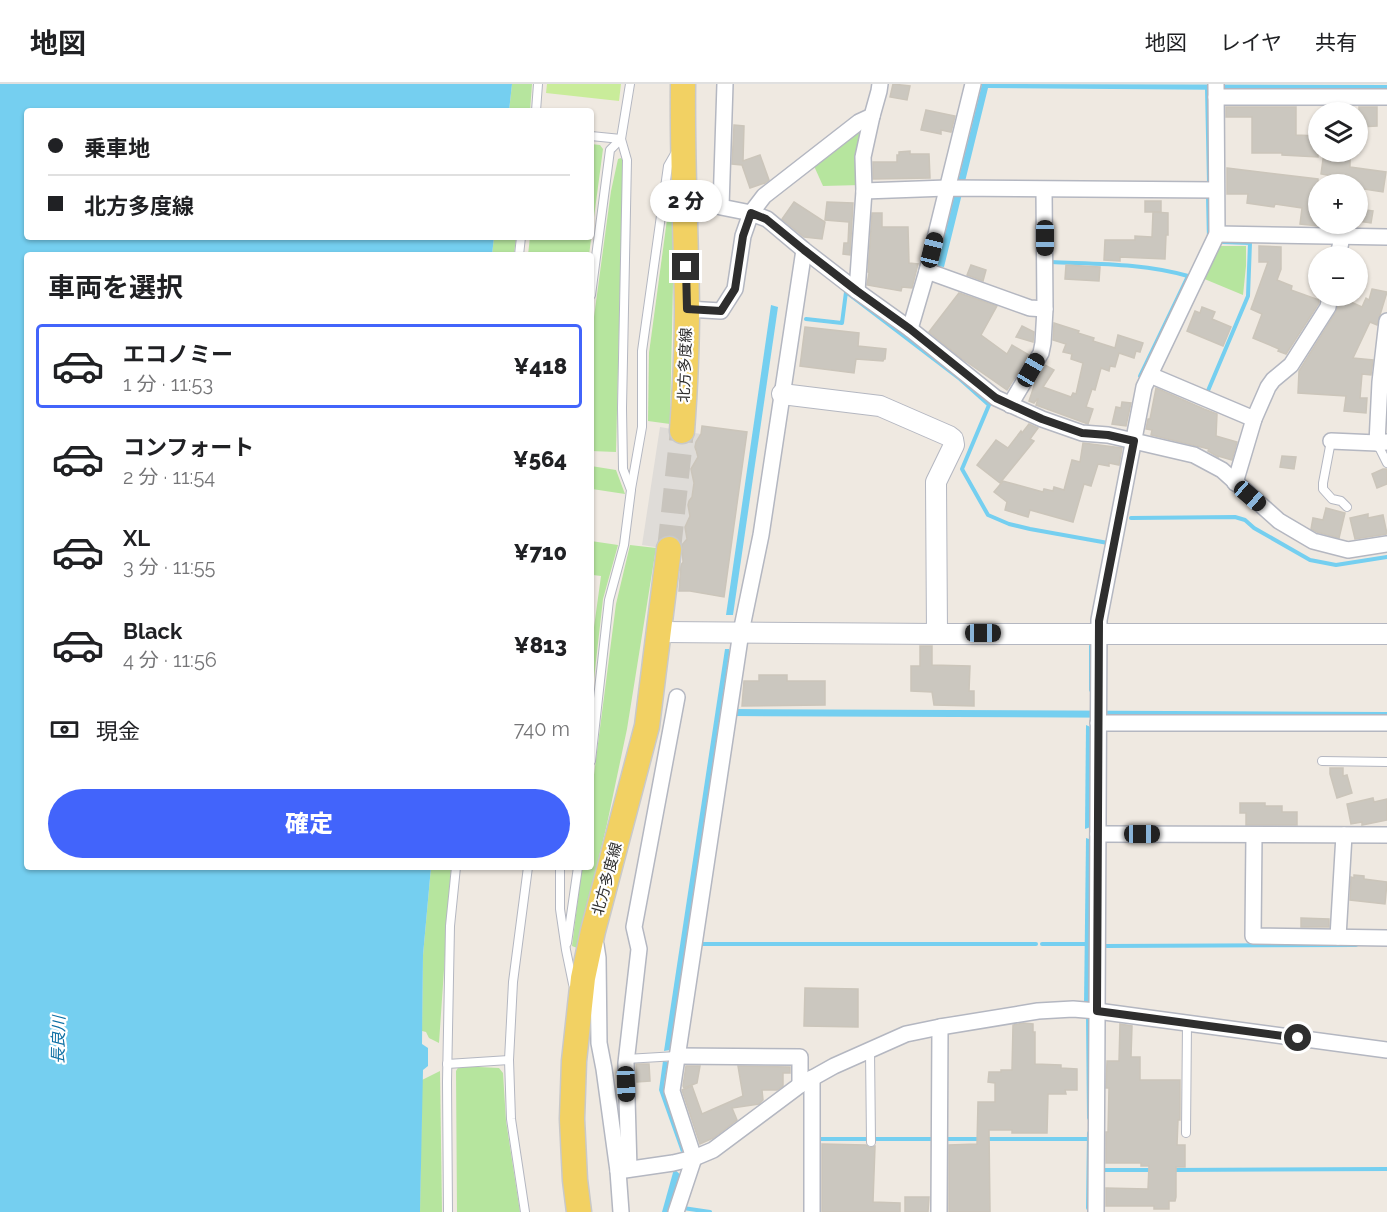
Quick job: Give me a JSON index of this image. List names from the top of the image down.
{
  "streets": {
    "main road": ["北方多度線"]
  },
  "water": ["長良川"],
  "page": {
    "header": "地図",
    "nav": ["地図", "レイヤ", "共有"],
    "map_buttons": ["+", "−"],
    "banner": ["乗車地", "北方多度線"],
    "bubble": "2 分",
    "heading": "車両を選択",
    "list": [
      {
        "name": "エコノミー",
        "note": "1 分 · 11:53",
        "value": "¥418"
      },
      {
        "name": "コンフォート",
        "note": "2 分 · 11:54",
        "value": "¥564"
      },
      {
        "name": "XL",
        "note": "3 分 · 11:55",
        "value": "¥710"
      },
      {
        "name": "Black",
        "note": "4 分 · 11:56",
        "value": "¥813"
      }
    ],
    "pay": ["現金", "740 m"],
    "buttons": "確定"
  }
}
